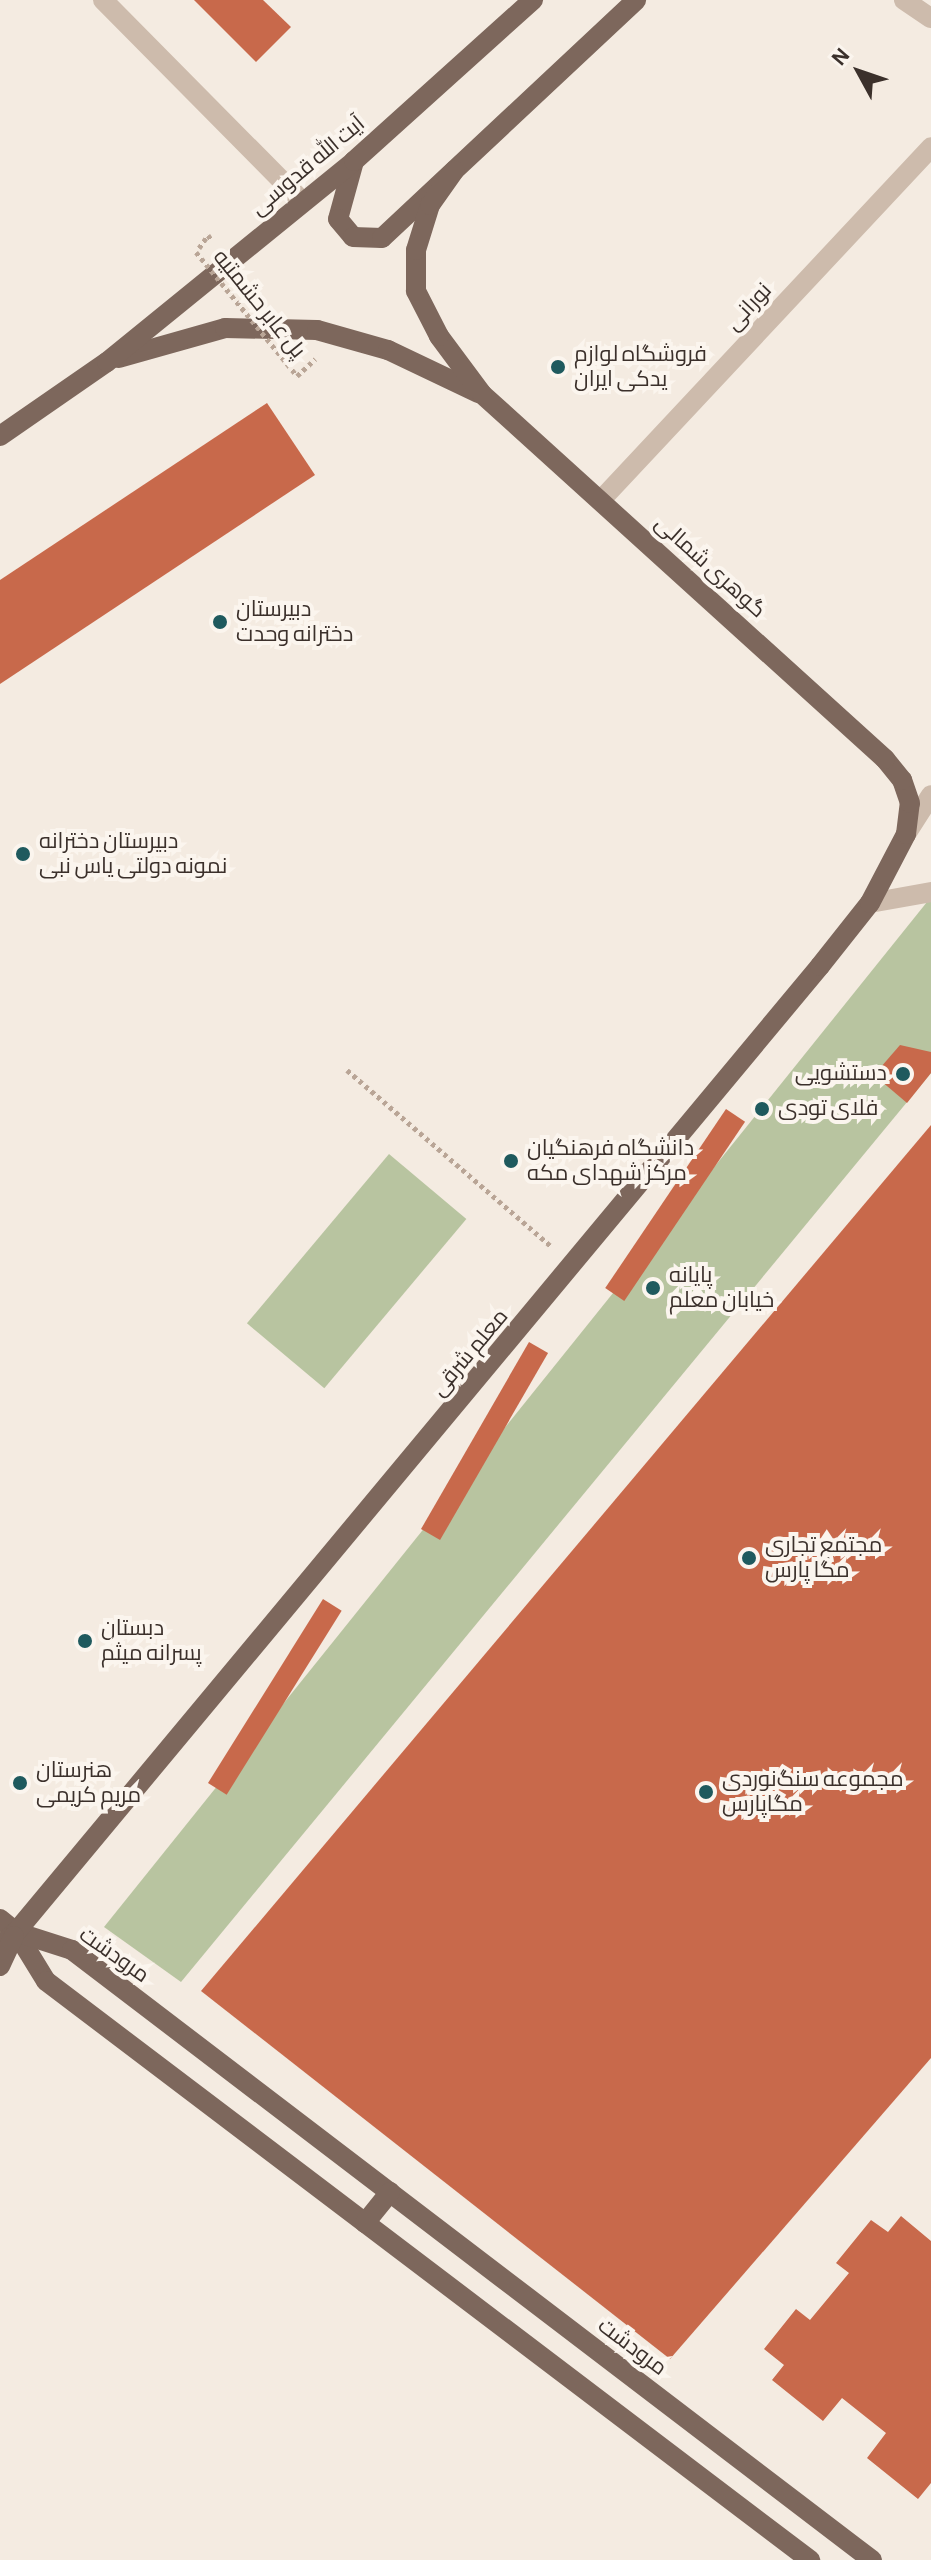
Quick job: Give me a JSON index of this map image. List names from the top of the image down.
{
  "streets": {
    "main road": [
      "آیت الله قدوسی",
      "گوهری شمالی",
      "معلم شرقی",
      "مرودشت"
    ],
    "street": ["نورانی"],
    "path": ["پل عابر حشمتیه"]
  },
  "crossings": [
    ["آیت الله قدوسی", "گوهری شمالی"],
    ["نورانی", "گوهری شمالی"],
    ["گوهری شمالی", "معلم شرقی"],
    ["معلم شرقی", "مرودشت"]
  ],
  "places": [
    "فروشگاه لوازم یدکی ایران",
    "دبیرستان دخترانه وحدت",
    "دبیرستان دخترانه نمونه دولتی یاس نبی",
    "دستشویی",
    "فلای تودی",
    "دانشگاه فرهنگیان مرکز شهدای مکه",
    "پایانه خیابان معلم",
    "مجتمع تجاری مگا پارس",
    "دبستان پسرانه میثم",
    "هنرستان مریم کریمی",
    "مجموعه سنگ‌نوردی مگاپارس"
  ],
  "north": "top left"
}
